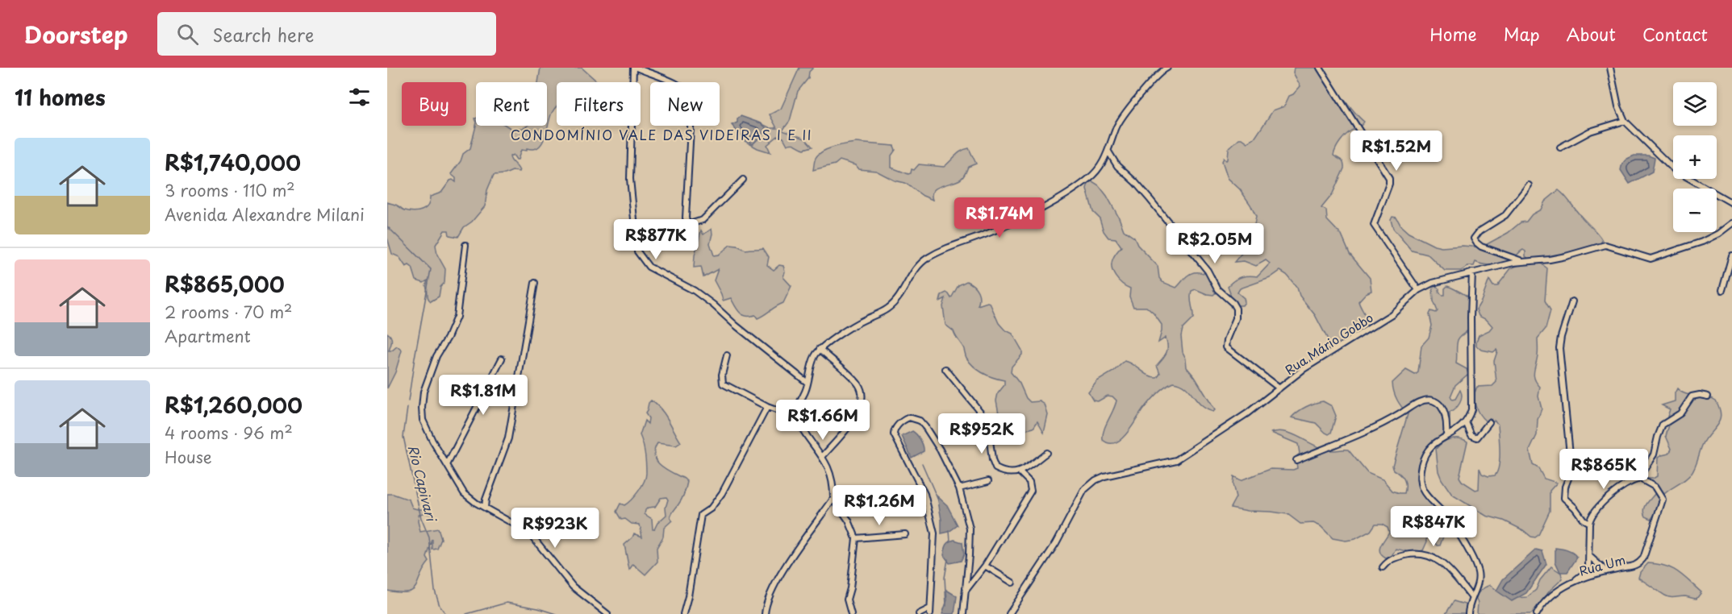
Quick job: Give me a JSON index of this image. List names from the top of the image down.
{
  "streets": {
    "street": ["Rua Mário Gobbo", "Rua Um"]
  },
  "districts": ["CONDOMÍNIO VALE DAS VIDEIRAS I E II"],
  "water": ["Rio Capivari"],
  "page": {
    "header": "Doorstep",
    "search": "Search here",
    "nav": [
      "Home",
      "Map",
      "About",
      "Contact"
    ],
    "heading": "11 homes",
    "map_buttons": ["+", "−"],
    "chip": [
      "Buy",
      "Rent",
      "Filters",
      "New"
    ],
    "list": [
      {
        "name": "R$1,740,000",
        "note": "3 rooms · 110 m² · Avenida Alexandre Milani"
      },
      {
        "name": "R$865,000",
        "note": "2 rooms · 70 m² · Apartment"
      },
      {
        "name": "R$1,260,000",
        "note": "4 rooms · 96 m² · House"
      }
    ],
    "price": [
      "R$1.52M",
      "R$1.74M",
      "R$877K",
      "R$2.05M",
      "R$1.81M",
      "R$1.66M",
      "R$952K",
      "R$865K",
      "R$1.26M",
      "R$847K",
      "R$923K"
    ]
  }
}
